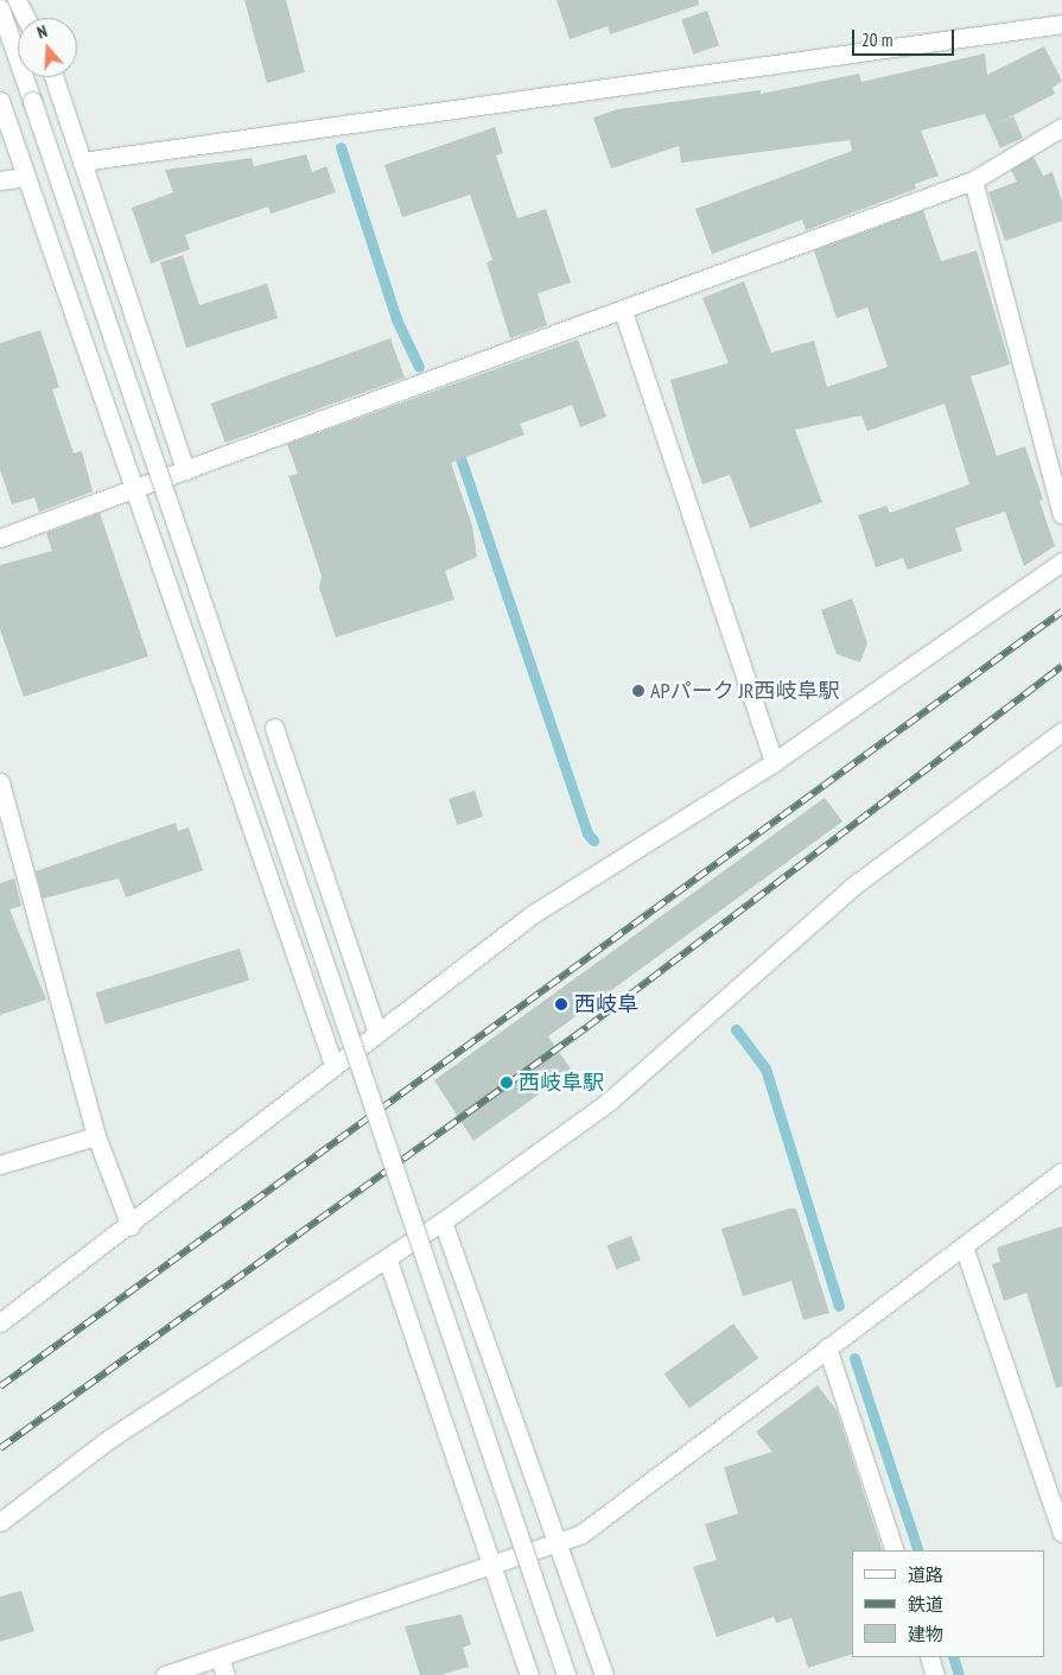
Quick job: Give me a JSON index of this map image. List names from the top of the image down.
{
  "places": ["APパーク JR西岐阜駅", "西岐阜", "西岐阜駅"],
  "legend": ["道路", "鉄道", "建物"],
  "scale_bar": "20 m",
  "north": "top"
}
